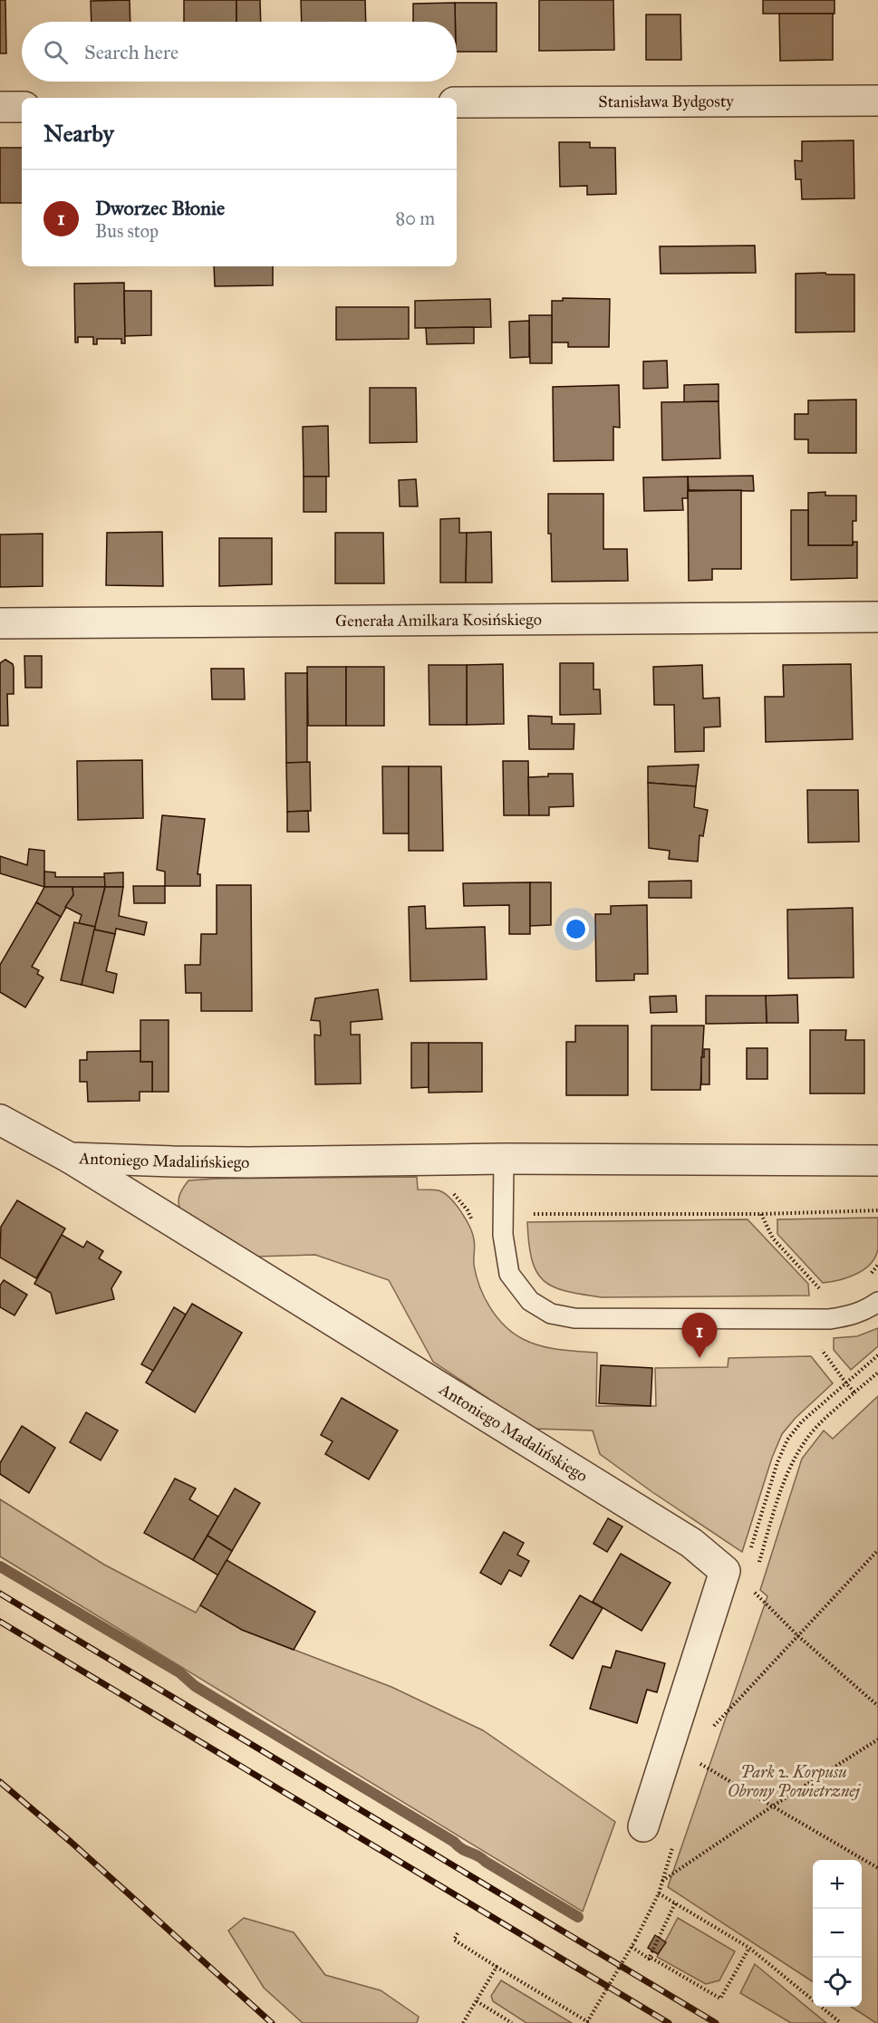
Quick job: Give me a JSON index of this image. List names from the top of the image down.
{
  "streets": {
    "street": ["Stanisława Bydgosty", "Generała Amilkara Kosińskiego", "Antoniego Madalińskiego"]
  },
  "parks": ["Park 2. Korpusu Obrony Powietrznej"],
  "page": {
    "search": "Search here",
    "heading": "Nearby",
    "list": [
      {
        "mark": "1",
        "name": "Dworzec Błonie",
        "note": "Bus stop",
        "value": "80 m"
      }
    ],
    "pins": "1",
    "map_buttons": ["+", "−"]
  }
}
